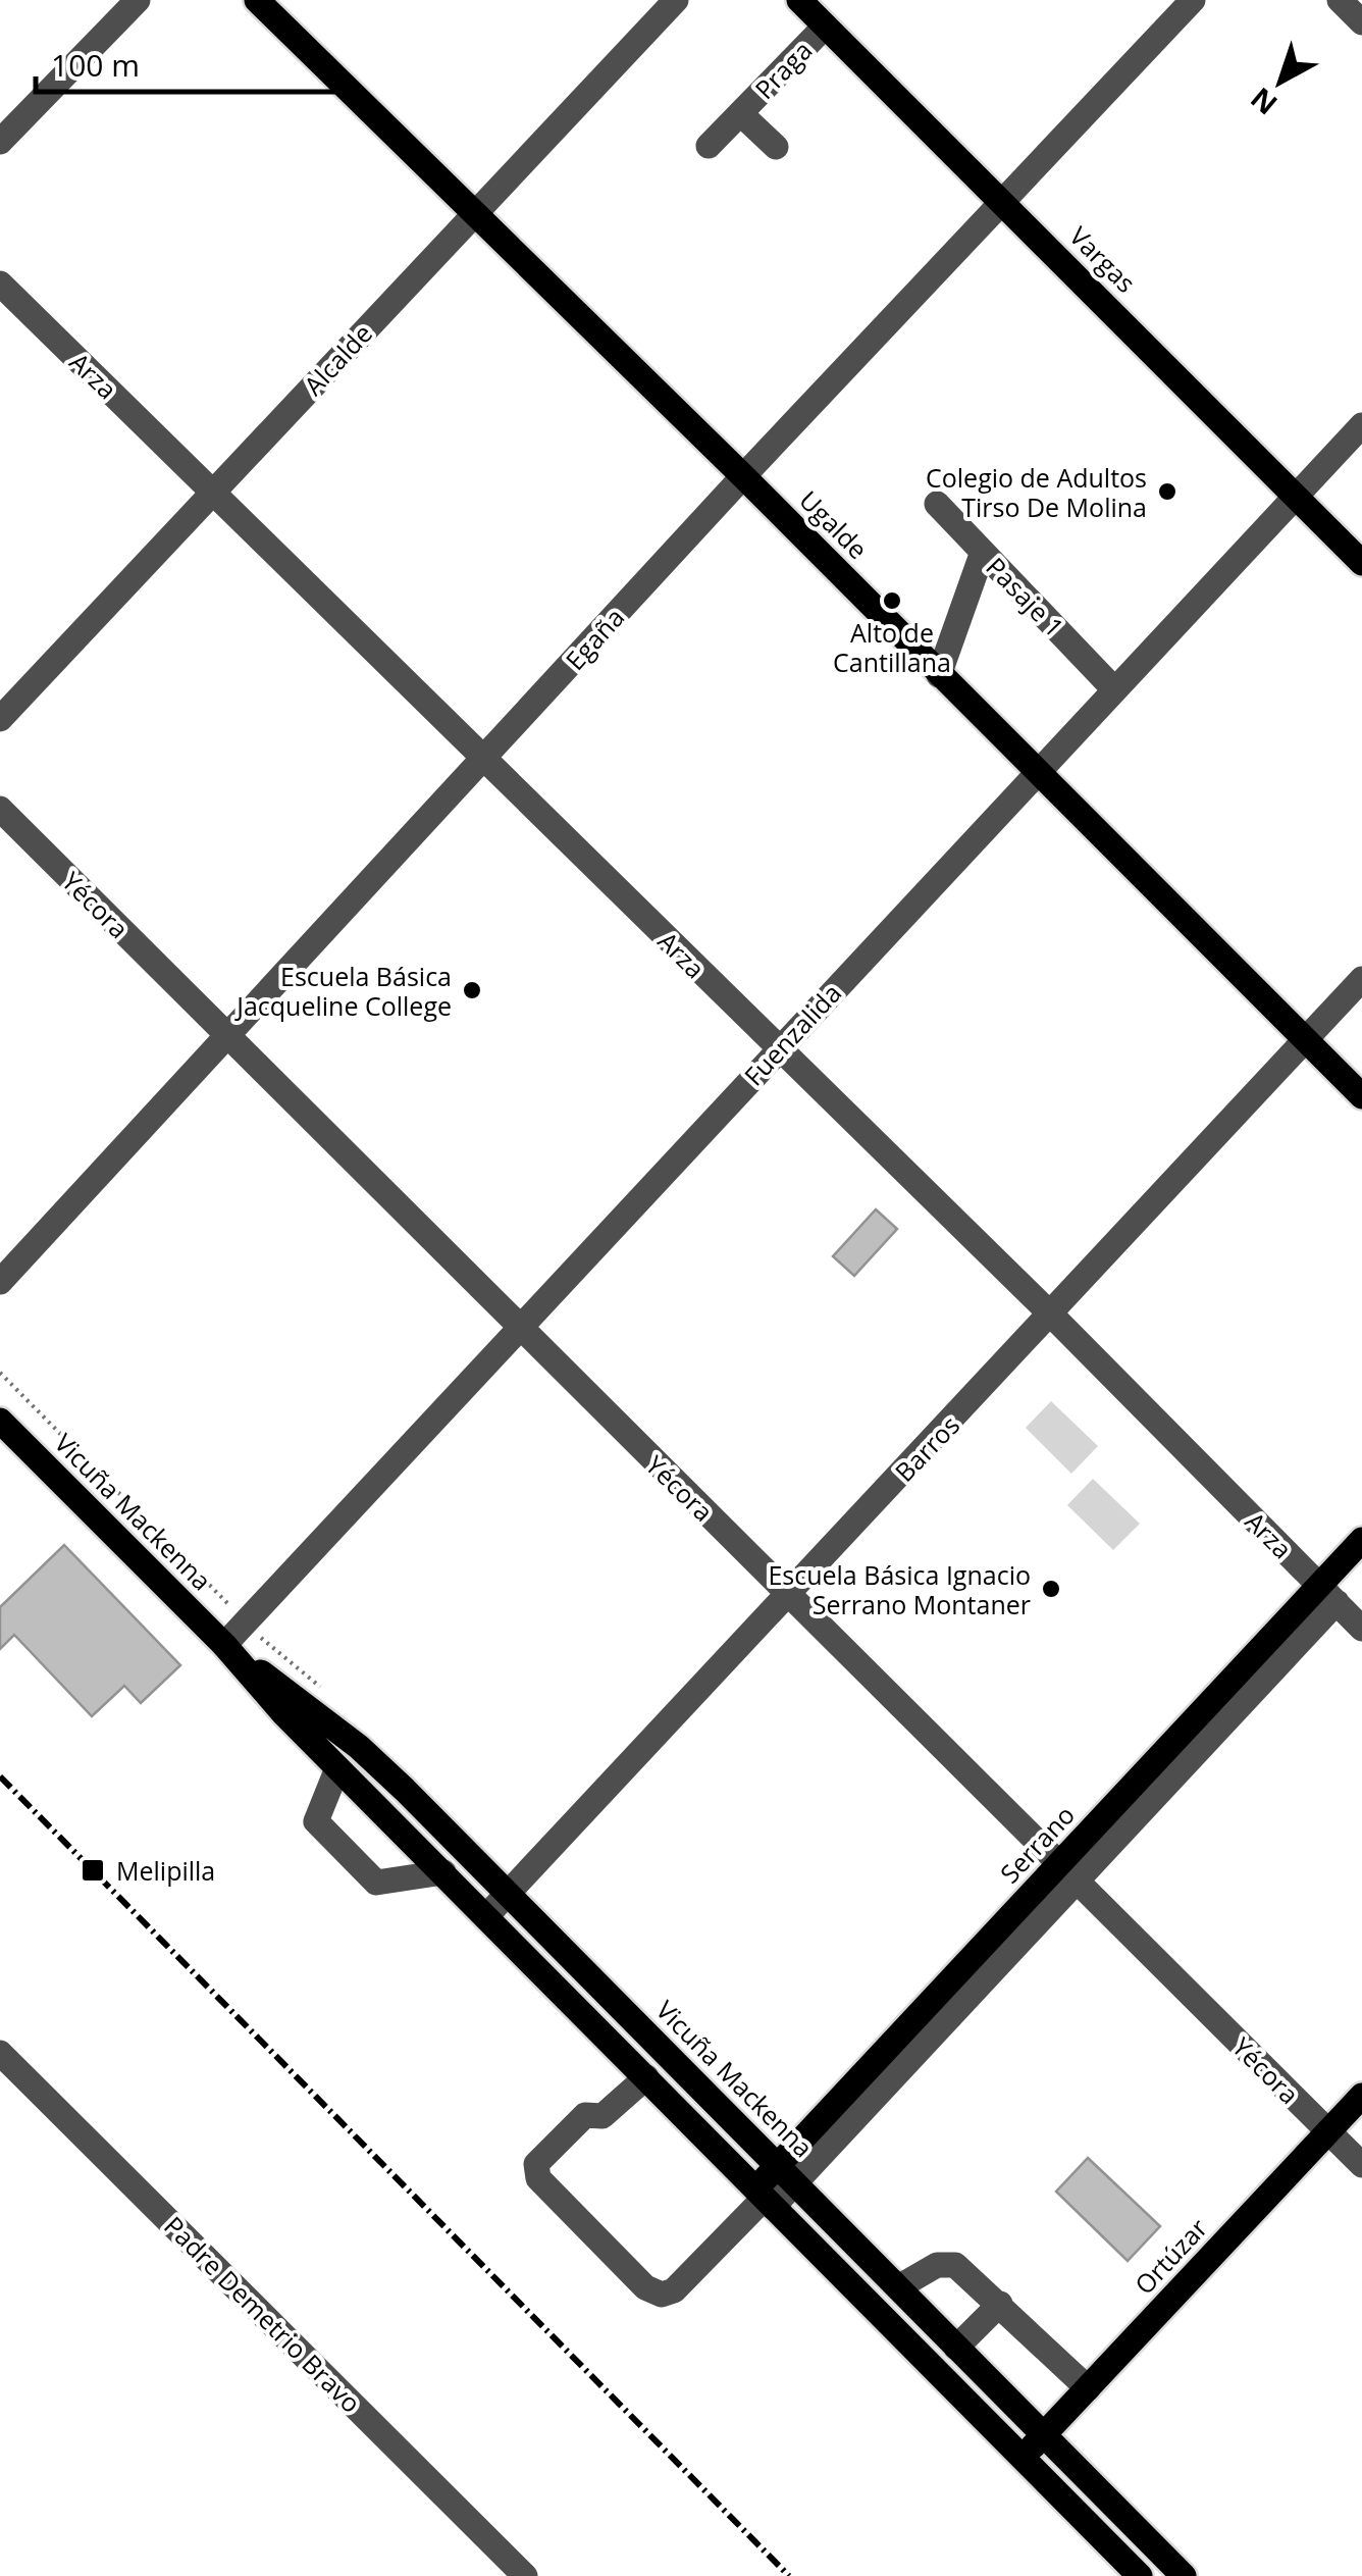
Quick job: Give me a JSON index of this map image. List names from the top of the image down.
{
  "streets": {
    "main road": [
      "Vargas",
      "Ugalde",
      "Vicuña Mackenna",
      "Serrano",
      "Ortúzar"
    ],
    "street": [
      "Praga",
      "Alcalde",
      "Arza",
      "Pasaje 1",
      "Egaña",
      "Yécora",
      "Fuenzalida",
      "Barros",
      "Padre Demetrio Bravo"
    ]
  },
  "crossings": [
    ["Praga", "Vargas"],
    ["Vargas", "Egaña"],
    ["Vargas", "Fuenzalida"],
    ["Alcalde", "Arza"],
    ["Alcalde", "Ugalde"],
    ["Arza", "Egaña"],
    ["Arza", "Fuenzalida"],
    ["Arza", "Barros"],
    ["Arza", "Serrano"],
    ["Ugalde", "Egaña"],
    ["Ugalde", "Fuenzalida"],
    ["Ugalde", "Barros"],
    ["Pasaje 1", "Fuenzalida"],
    ["Egaña", "Yécora"],
    ["Yécora", "Fuenzalida"],
    ["Yécora", "Barros"],
    ["Yécora", "Serrano"],
    ["Yécora", "Ortúzar"],
    ["Fuenzalida", "Vicuña Mackenna"],
    ["Barros", "Vicuña Mackenna"],
    ["Vicuña Mackenna", "Serrano"],
    ["Vicuña Mackenna", "Ortúzar"]
  ],
  "places": {
    "other": [
      "Colegio de Adultos Tirso De Molina",
      "Alto de Cantillana",
      "Escuela Básica Jacqueline College",
      "Escuela Básica Ignacio Serrano Montaner"
    ],
    "transit": ["Melipilla"]
  },
  "scale_bar": "100 m",
  "north": "bottom left"
}
